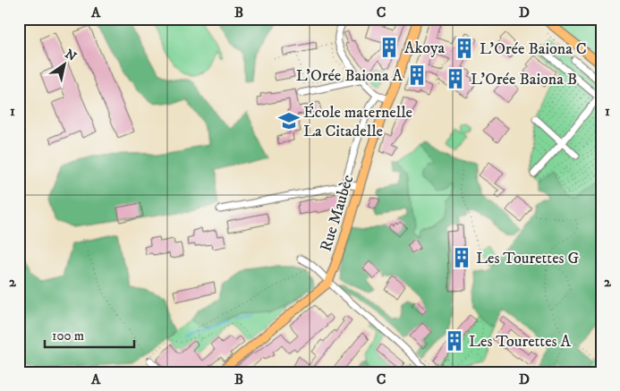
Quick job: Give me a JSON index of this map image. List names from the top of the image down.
{
  "streets": {
    "main road": ["Rue Maubèc"]
  },
  "places": {
    "building": [
      "Akoya",
      "L'Orée Baiona C",
      "L'Orée Baiona A",
      "L'Orée Baiona B",
      "Les Tourettes G",
      "Les Tourettes A"
    ],
    "school or university": ["École maternelle La Citadelle"]
  },
  "scale_bar": "100 m",
  "north": "top right",
  "grid": {
    "columns": [
      "A",
      "B",
      "C",
      "D"
    ],
    "rows": ["1", "2"]
  }
}
